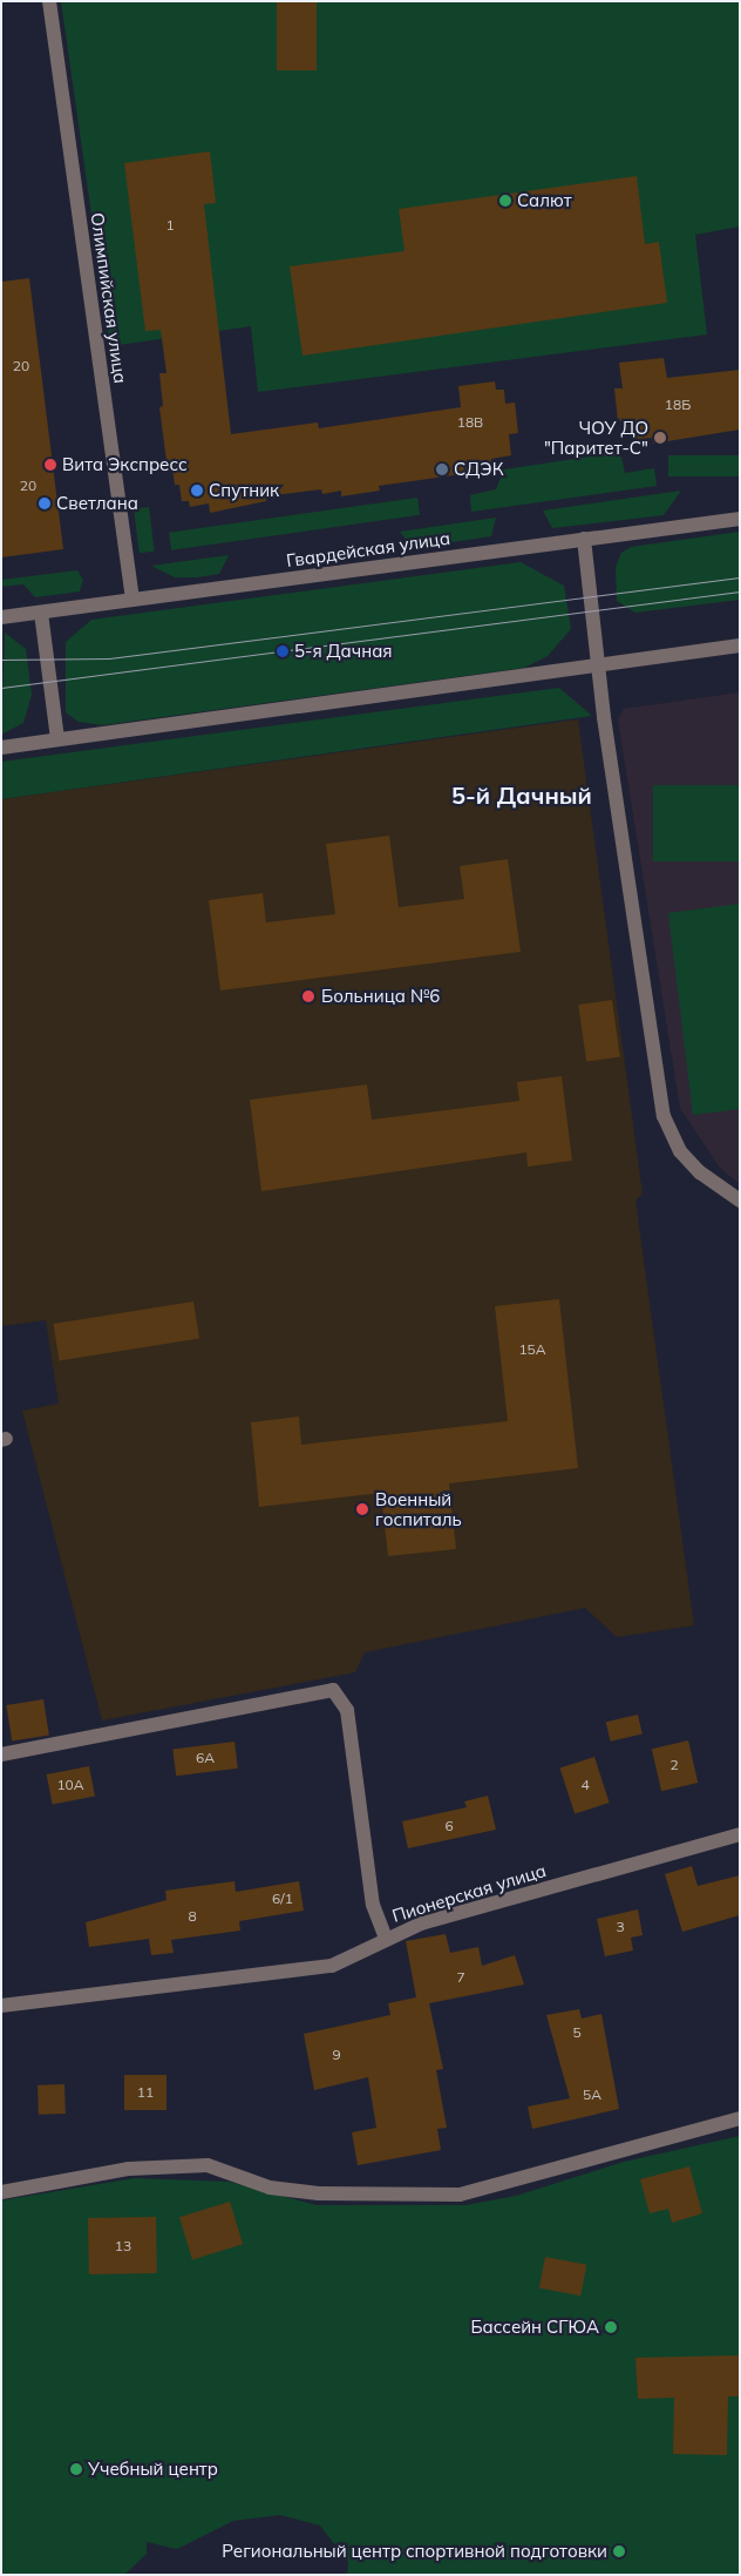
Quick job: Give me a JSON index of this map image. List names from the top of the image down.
{
  "streets": {
    "street": ["Олимпийская улица", "Гвардейская улица", "Пионерская улица"]
  },
  "crossings": [
    ["Олимпийская улица", "Гвардейская улица"]
  ],
  "districts": ["5-й Дачный"],
  "places": [
    "Салют",
    "ЧОУ ДО \"Паритет-С\"",
    "Вита Экспресс",
    "СДЭК",
    "Спутник",
    "Светлана",
    "5-я Дачная",
    "Больница №6",
    "Военный госпиталь",
    "Бассейн СГЮА",
    "Учебный центр",
    "Региональный центр спортивной подготовки"
  ],
  "house_numbers": [
    "1",
    "20",
    "18Б",
    "18В",
    "20",
    "15А",
    "6А",
    "2",
    "10А",
    "4",
    "6",
    "6/1",
    "8",
    "3",
    "7",
    "5",
    "9",
    "11",
    "5А",
    "13"
  ]
}
